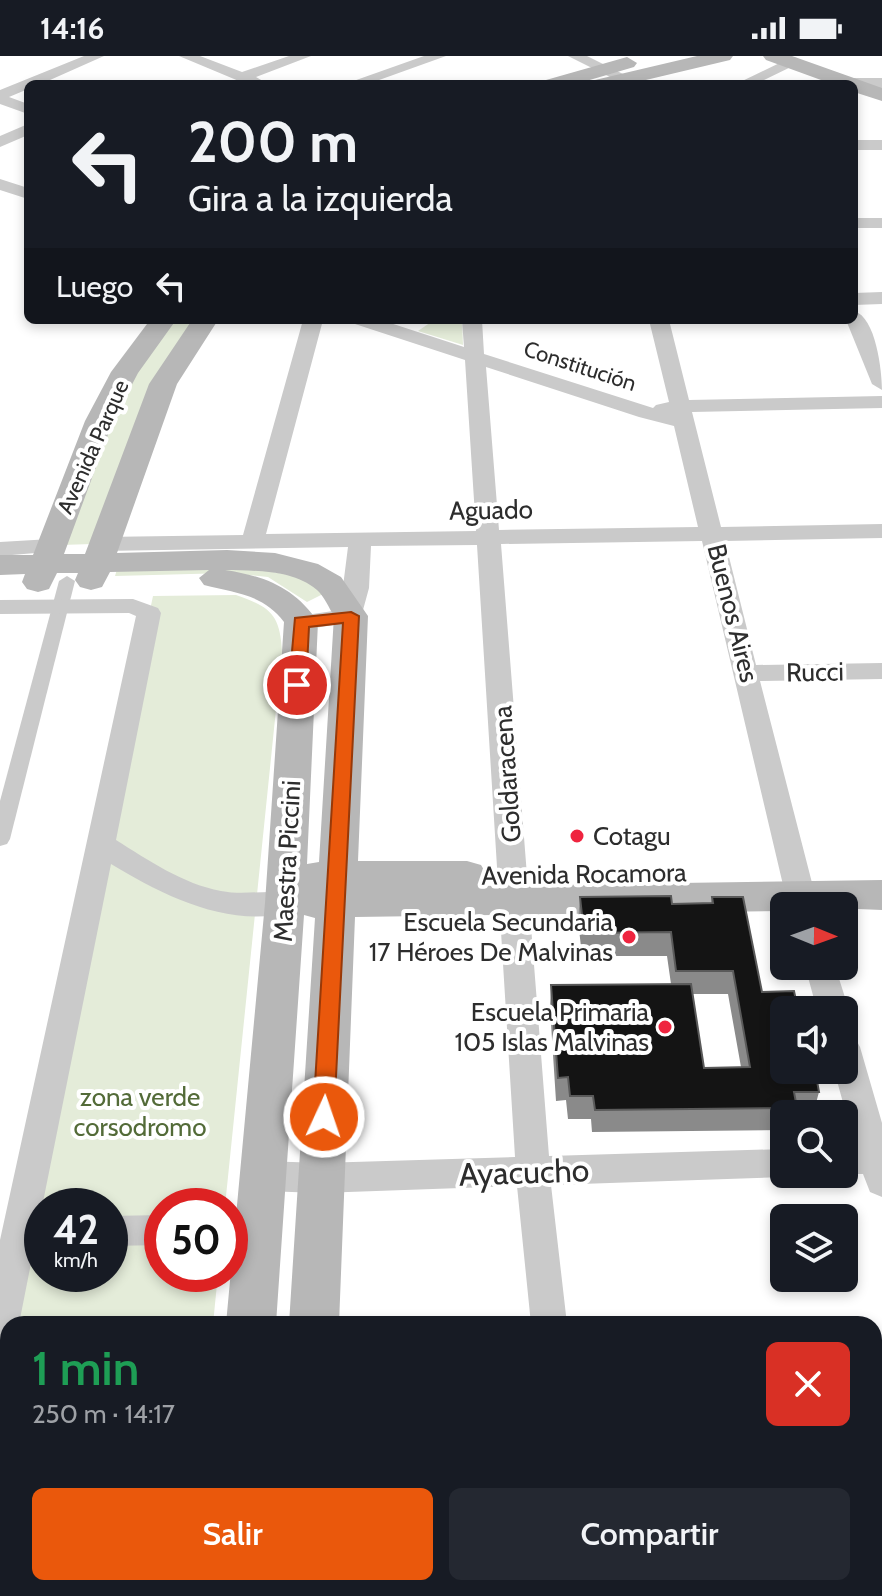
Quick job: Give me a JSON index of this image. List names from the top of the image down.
{
  "streets": {
    "main road": ["Avenida Parque", "Maestra Piccini", "Avenida Rocamora"],
    "street": [
      "Constitución",
      "Aguado",
      "Buenos Aires",
      "Rucci",
      "Goldaracena",
      "Ayacucho"
    ]
  },
  "crossings": [
    ["Constitución", "Buenos Aires"],
    ["Constitución", "Goldaracena"],
    ["Avenida Parque", "Aguado"],
    ["Aguado", "Buenos Aires"],
    ["Aguado", "Goldaracena"],
    ["Buenos Aires", "Rucci"],
    ["Buenos Aires", "Avenida Rocamora"],
    ["Goldaracena", "Avenida Rocamora"],
    ["Goldaracena", "Ayacucho"],
    ["Maestra Piccini", "Avenida Rocamora"],
    ["Maestra Piccini", "Ayacucho"]
  ],
  "parks": ["zona verde corsodromo"],
  "places": ["Cotagu", "Escuela Secundaria 17 Héroes De Malvinas", "Escuela Primaria 105 Islas Malvinas"],
  "north": "right",
  "page": {
    "status": "14:16",
    "turn": ["200 m", "Gira a la izquierda"],
    "then": "Luego",
    "speed": "42 km/h",
    "limit": "50",
    "heading": ["1 min", "250 m · 14:17"],
    "buttons": ["Salir", "Compartir"]
  }
}
